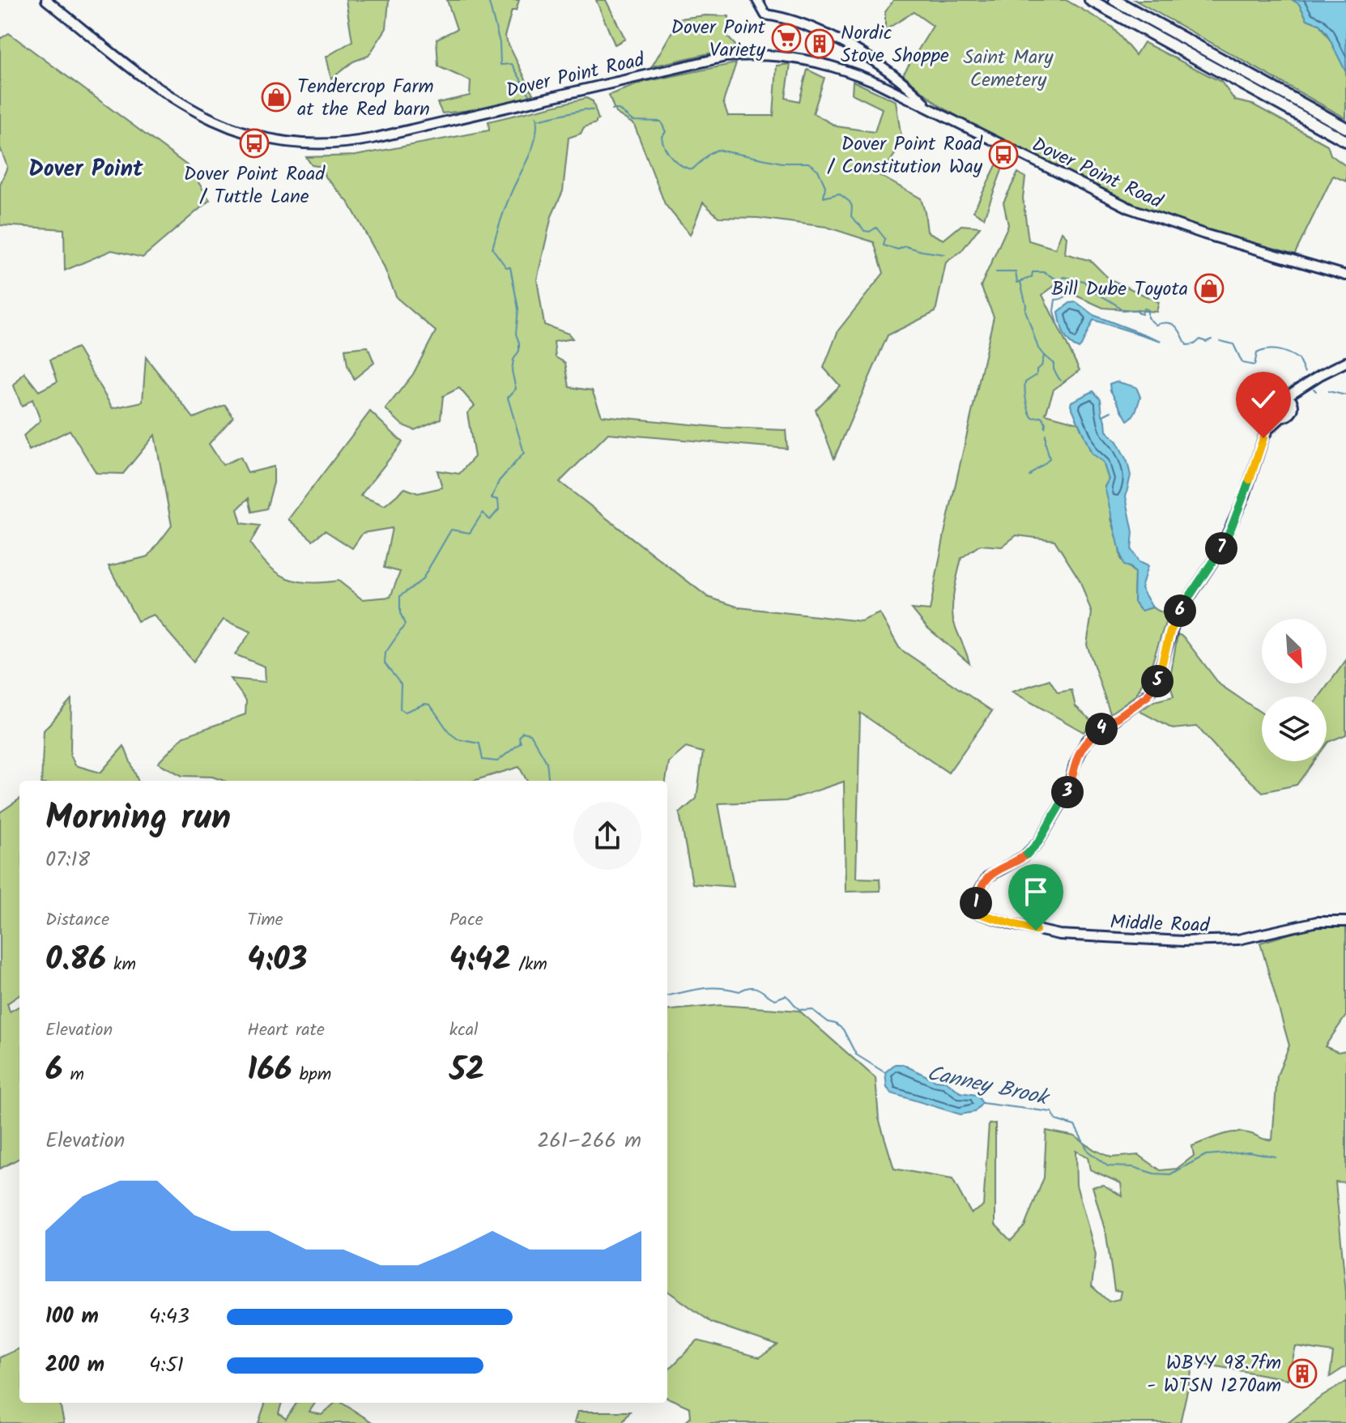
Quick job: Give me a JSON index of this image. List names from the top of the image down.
{
  "streets": {
    "main road": ["Dover Point Road", "Middle Road"]
  },
  "districts": ["Dover Point"],
  "water": ["Canney Brook"],
  "parks": ["Saint Mary Cemetery"],
  "places": {
    "supermarket": ["Dover Point Variety"],
    "building": ["Nordic Stove Shoppe", "WBYY 98.7fm - WTSN 1270am"],
    "shop": ["Tendercrop Farm at the Red barn", "Bill Dube Toyota"],
    "bus stop": ["Dover Point Road / Tuttle Lane", "Dover Point Road / Constitution Way"]
  },
  "north": "bottom right",
  "page": {
    "pins": [
      "7",
      "6",
      "5",
      "4",
      "3",
      "1"
    ],
    "heading": ["Morning run", "07:18"],
    "stats": [
      ["Distance", "0.86 km"],
      ["Time", "4:03"],
      ["Pace", "4:42 /km"],
      ["Elevation", "6 m"],
      ["Heart rate", "166 bpm"],
      ["kcal", "52"]
    ],
    "chart": ["Elevation", "261–266 m"],
    "list": [
      {
        "name": "100 m",
        "note": "4:43"
      },
      {
        "name": "200 m",
        "note": "4:51"
      }
    ]
  }
}
